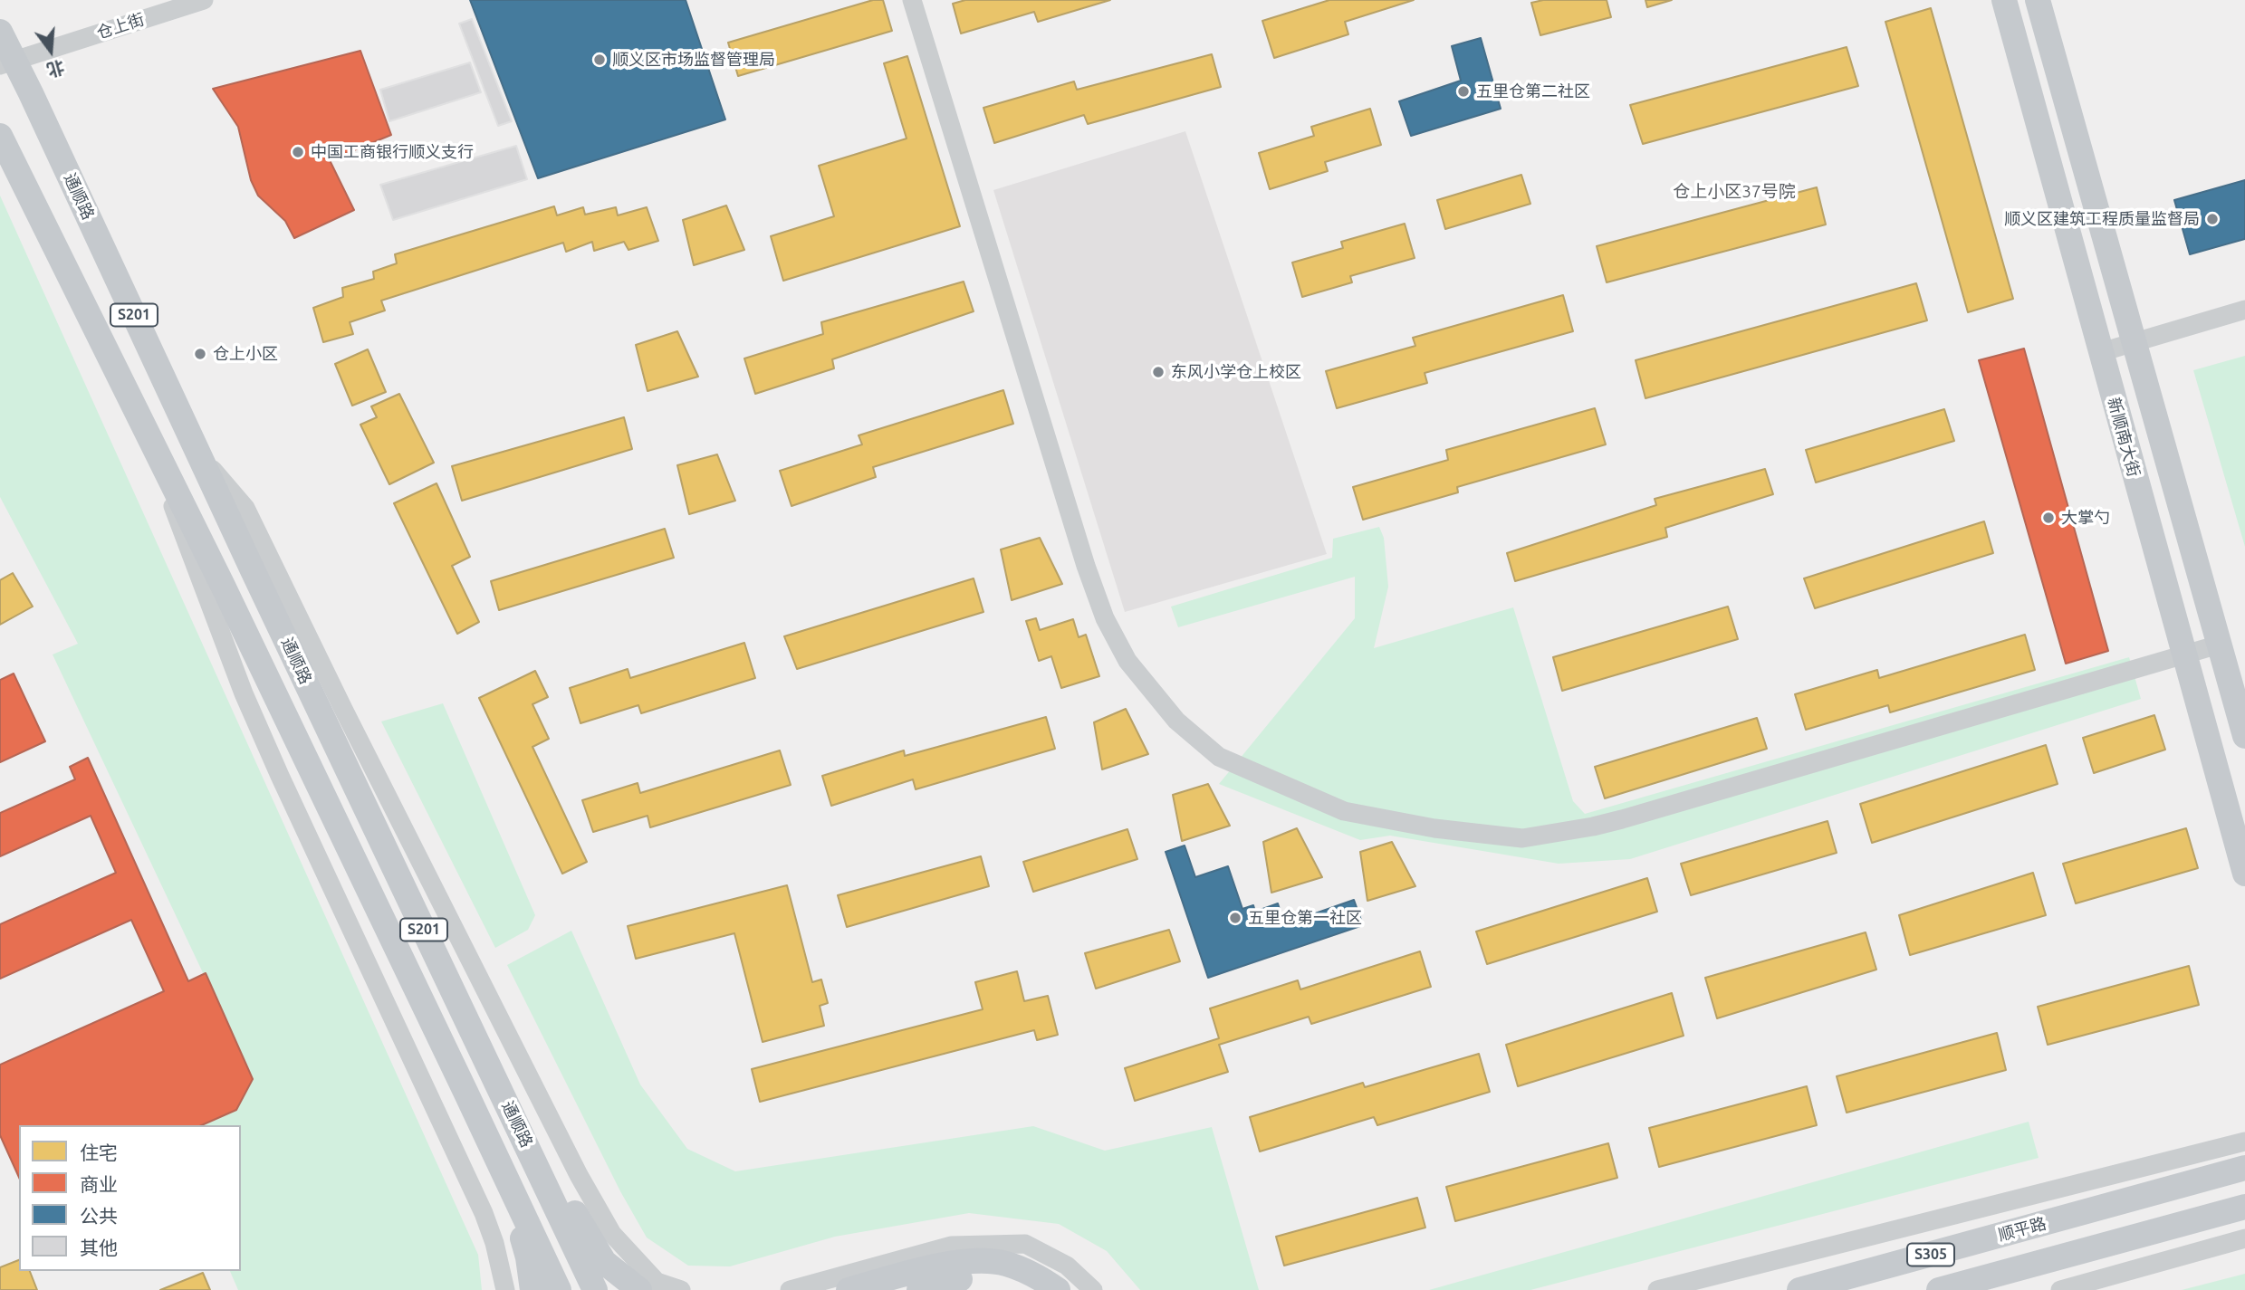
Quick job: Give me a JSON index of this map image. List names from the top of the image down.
{
  "streets": {
    "main road": [
      "通顺路",
      "S201",
      "新顺南大街",
      "顺平路",
      "S305"
    ],
    "street": ["仓上街"]
  },
  "crossings": [
    ["仓上街", "通顺路"]
  ],
  "districts": ["仓上小区37号院"],
  "places": [
    "顺义区市场监督管理局",
    "五里仓第二社区",
    "中国工商银行顺义支行",
    "顺义区建筑工程质量监督局",
    "仓上小区",
    "东风小学仓上校区",
    "大掌勺",
    "五里仓第一社区"
  ],
  "legend": [
    "住宅",
    "商业",
    "公共",
    "其他"
  ],
  "north": "bottom"
}
